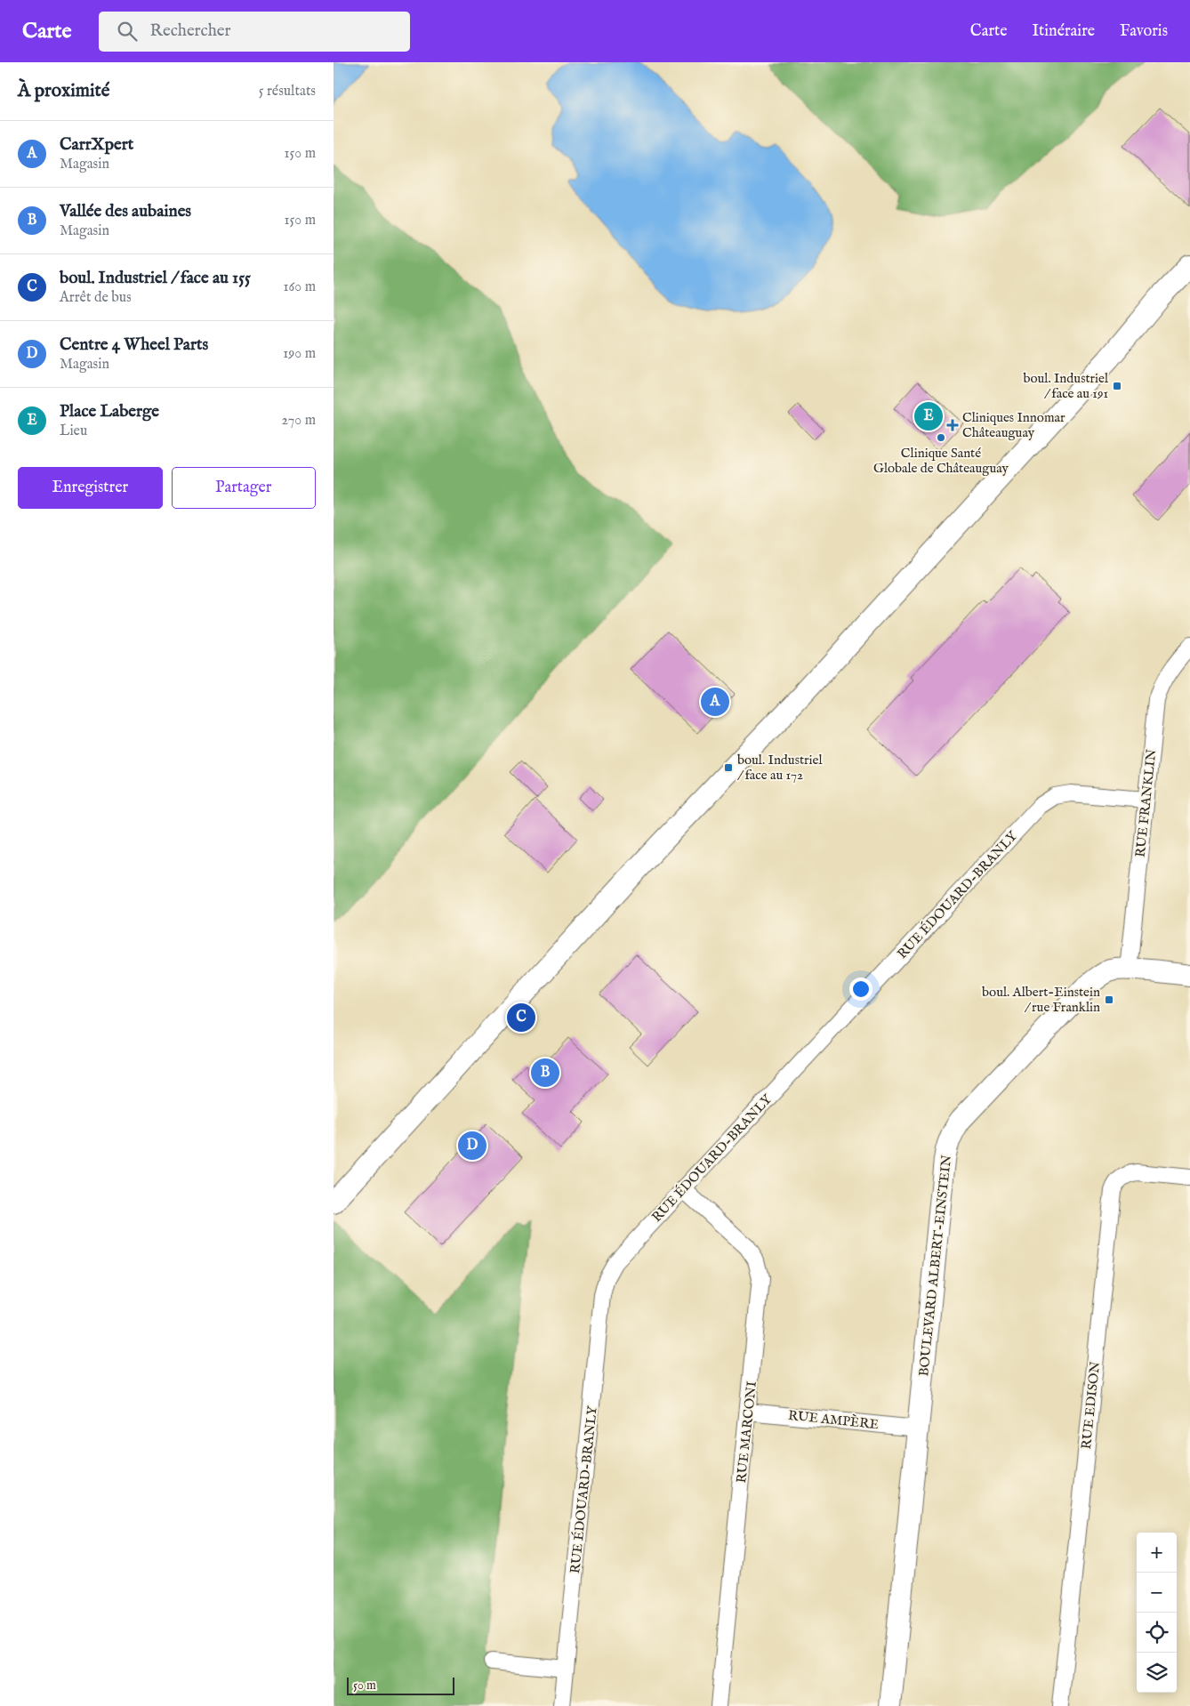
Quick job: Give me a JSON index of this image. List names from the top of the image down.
{
  "streets": {
    "street": [
      "RUE FRANKLIN",
      "RUE ÉDOUARD-BRANLY",
      "BOULEVARD ALBERT-EINSTEIN",
      "RUE EDISON",
      "RUE AMPÈRE",
      "RUE MARCONI"
    ]
  },
  "crossings": [
    ["RUE FRANKLIN", "RUE ÉDOUARD-BRANLY"],
    ["RUE FRANKLIN", "BOULEVARD ALBERT-EINSTEIN"],
    ["RUE ÉDOUARD-BRANLY", "RUE MARCONI"],
    ["BOULEVARD ALBERT-EINSTEIN", "RUE AMPÈRE"],
    ["RUE AMPÈRE", "RUE MARCONI"]
  ],
  "places": {
    "transit": ["boul. Industriel / face au 191", "boul. Industriel / face au 172", "boul. Albert-Einstein / rue Franklin"],
    "health": ["Cliniques Innomar Châteauguay"],
    "other": ["Clinique Santé Globale de Châteauguay"]
  },
  "scale_bar": "50 m",
  "page": {
    "header": "Carte",
    "search": "Rechercher",
    "nav": ["Carte", "Itinéraire", "Favoris"],
    "heading": ["À proximité", "5 résultats"],
    "list": [
      {
        "mark": "A",
        "name": "CarrXpert",
        "note": "Magasin",
        "value": "150 m"
      },
      {
        "mark": "B",
        "name": "Vallée des aubaines",
        "note": "Magasin",
        "value": "150 m"
      },
      {
        "mark": "C",
        "name": "boul. Industriel / face au 155",
        "note": "Arrêt de bus",
        "value": "160 m"
      },
      {
        "mark": "D",
        "name": "Centre 4 Wheel Parts",
        "note": "Magasin",
        "value": "190 m"
      },
      {
        "mark": "E",
        "name": "Place Laberge",
        "note": "Lieu",
        "value": "270 m"
      }
    ],
    "pins": [
      "E",
      "A",
      "C",
      "B",
      "D"
    ],
    "buttons": ["Enregistrer", "Partager"],
    "map_buttons": ["+", "−"],
    "scale": "50 m"
  }
}
